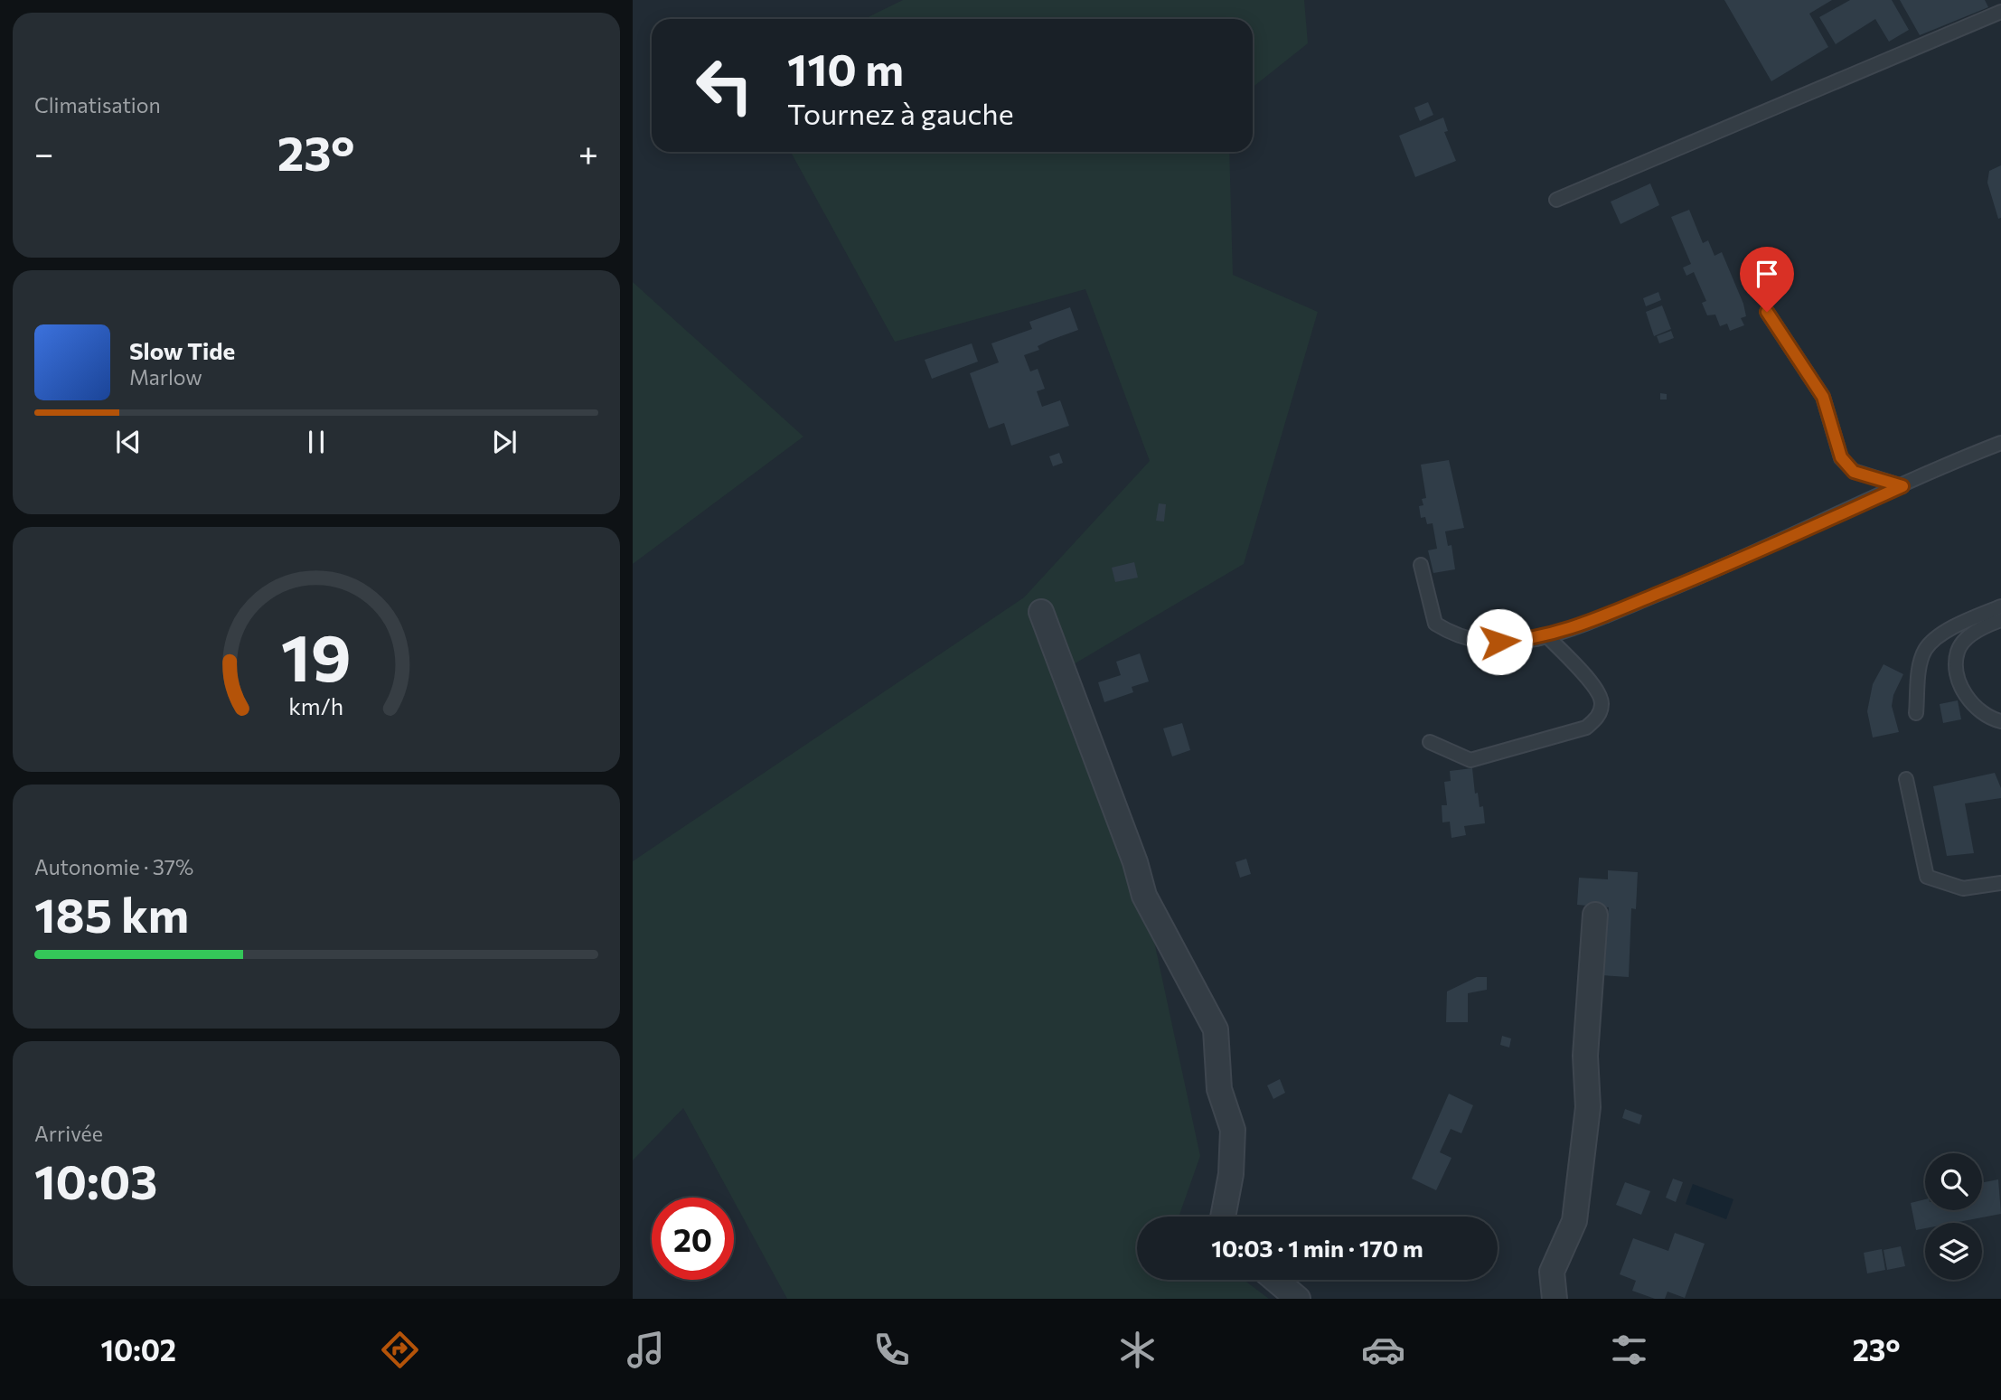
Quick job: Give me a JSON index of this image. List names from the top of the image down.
{
  "page": {
    "tile": [
      "Climatisation",
      ["Autonomie · 37%", "185 km"],
      ["Arrivée", "10:03"]
    ],
    "turn": ["110 m", "Tournez à gauche"],
    "heat": ["−", "23°", "+"],
    "song": ["Slow Tide", "Marlow"],
    "limit": "20",
    "trip": "10:03 · 1 min · 170 m",
    "tabs": ["10:02", "23°"],
    "gauge": ["19", "km/h"]
  }
}
